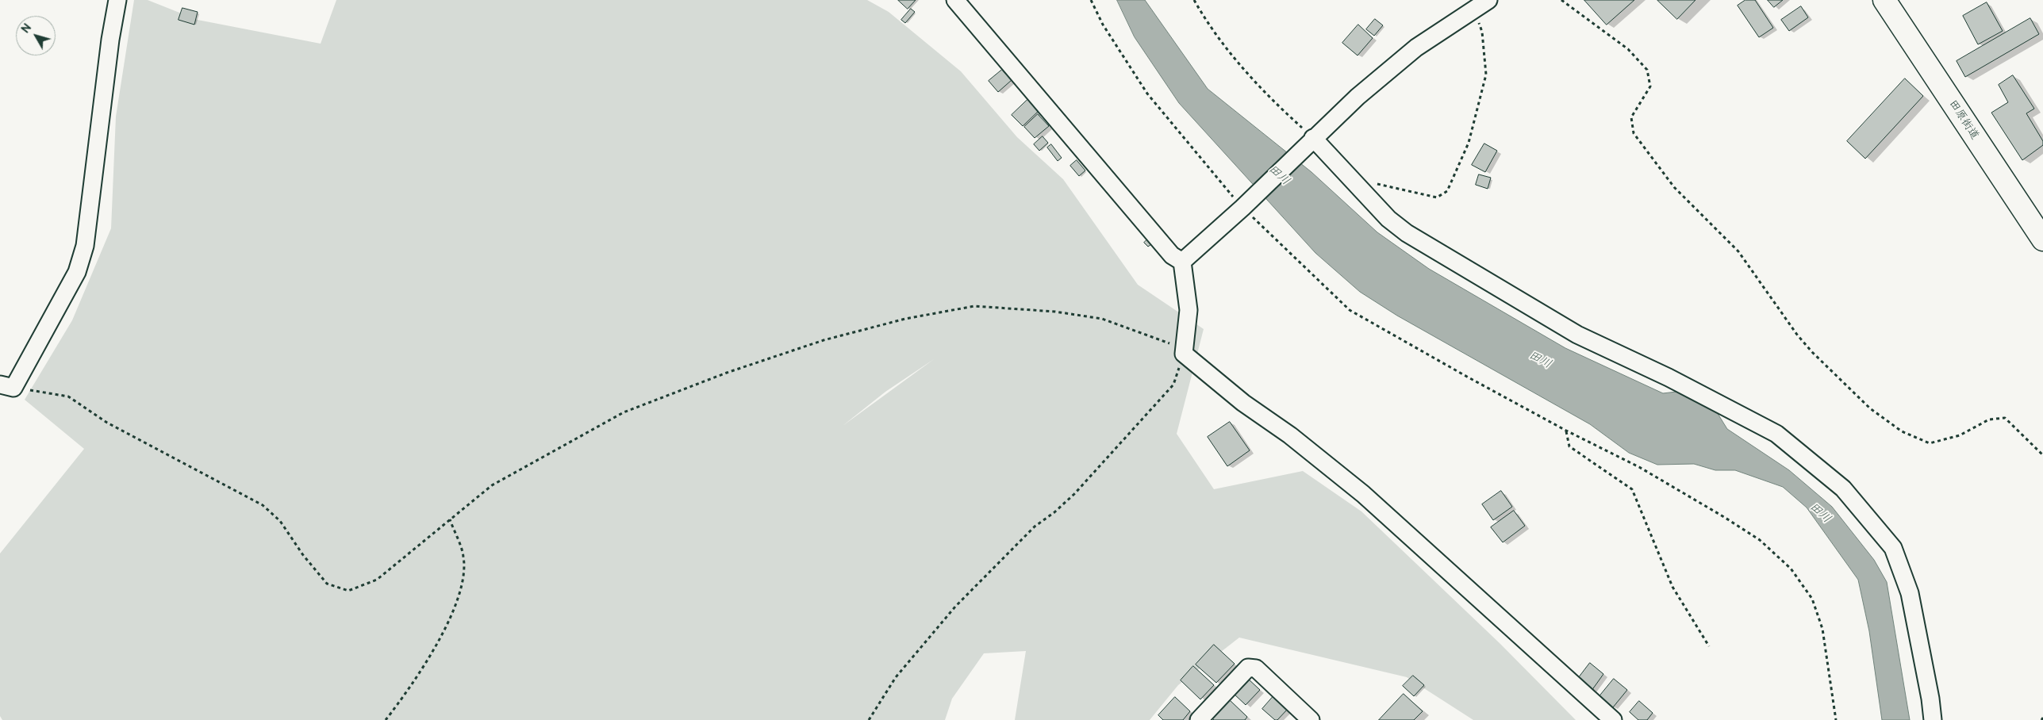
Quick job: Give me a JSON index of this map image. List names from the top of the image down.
{
  "streets": {
    "main road": ["田原街道"]
  },
  "water": ["田川"],
  "north": "top left"
}
